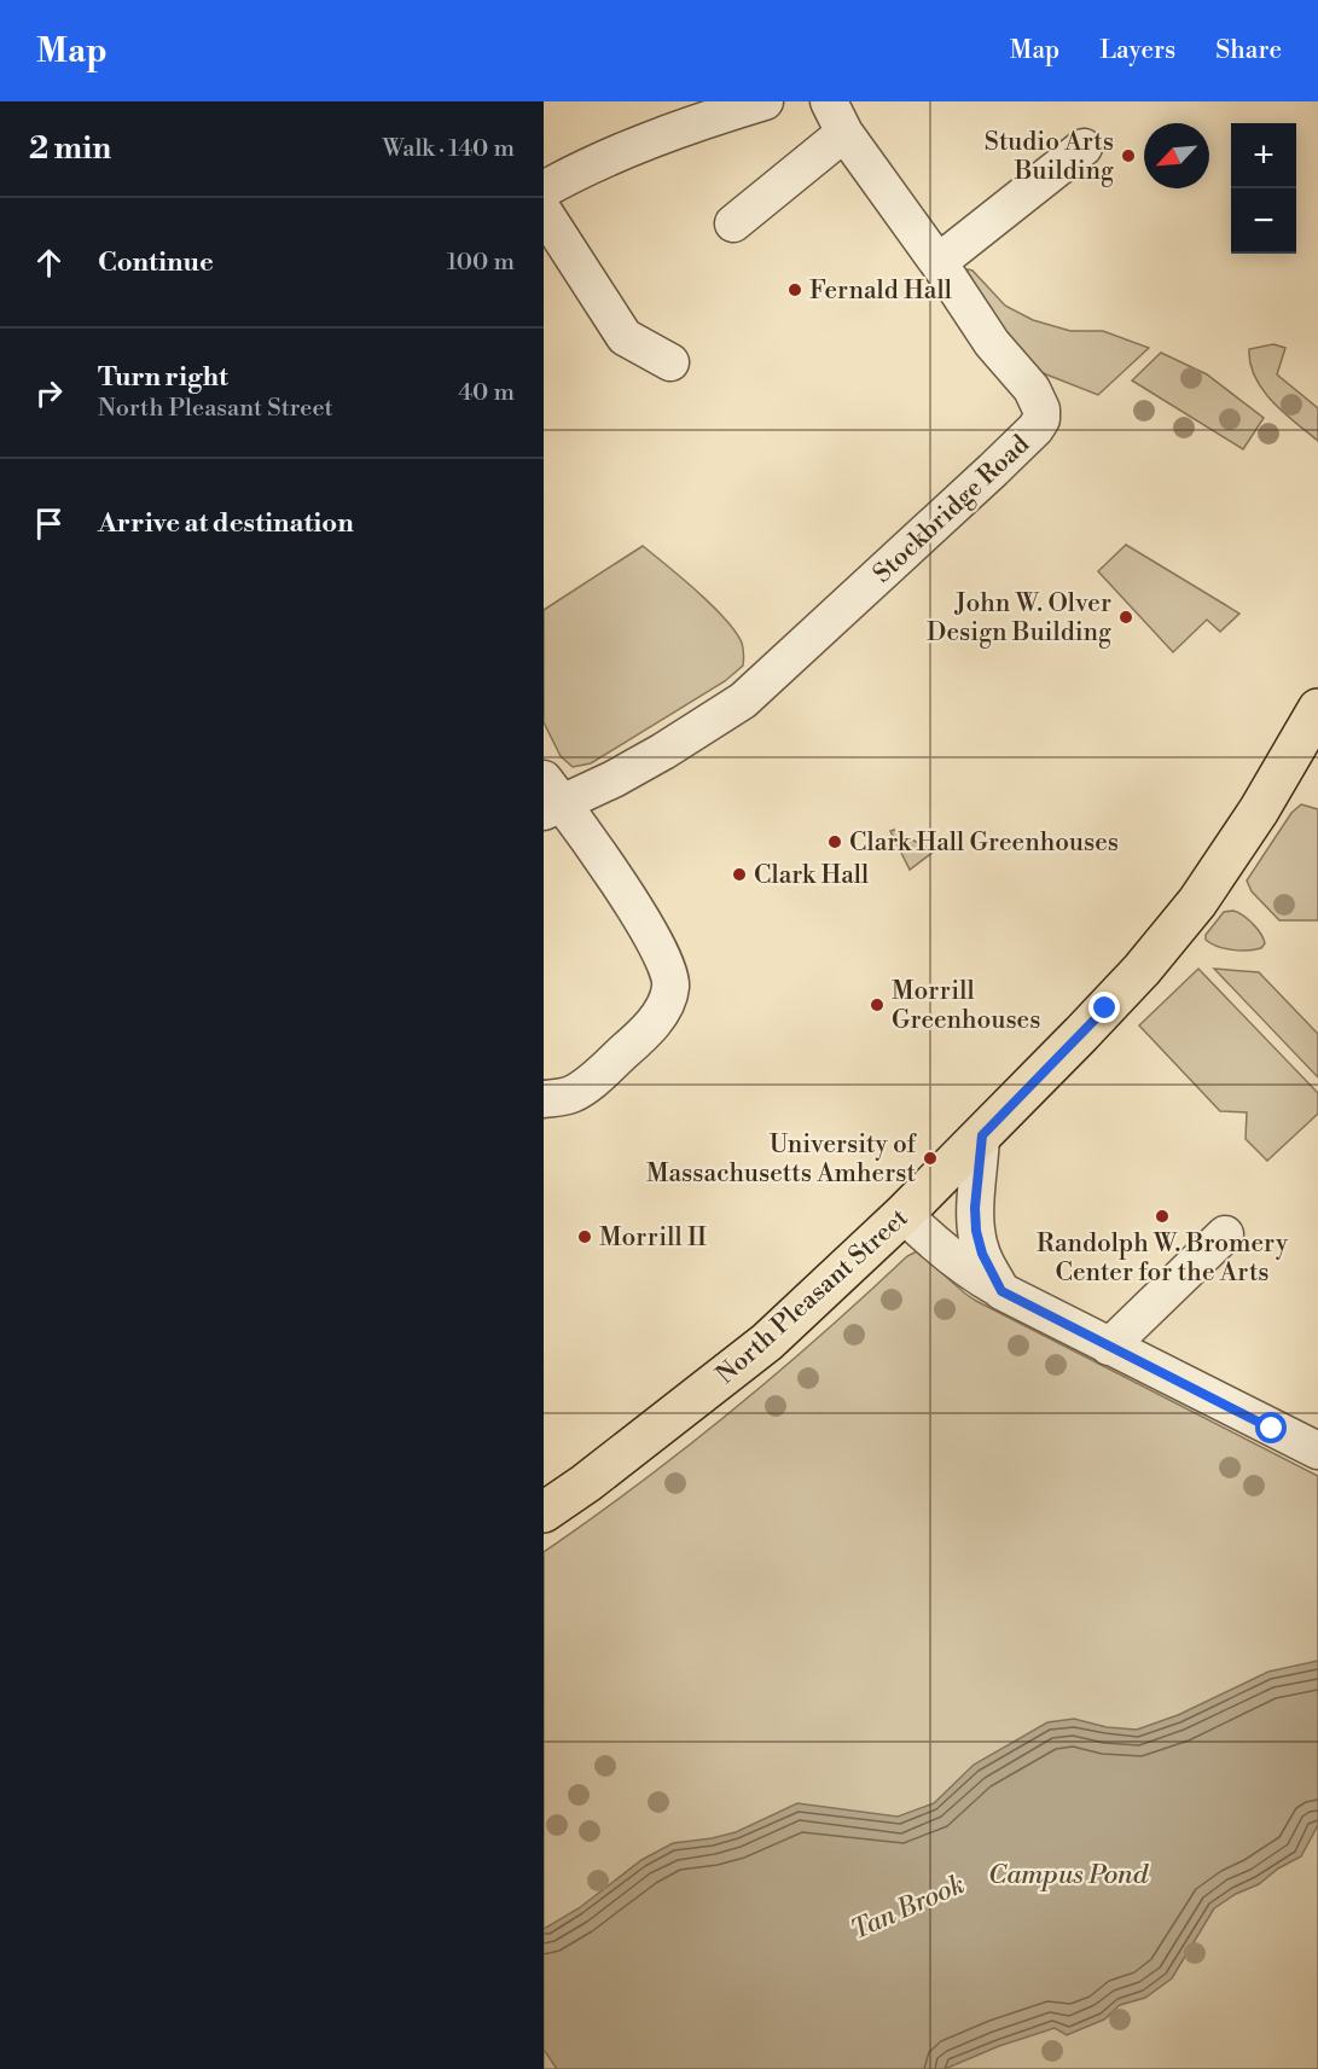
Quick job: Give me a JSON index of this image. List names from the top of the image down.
{
  "streets": {
    "main road": ["North Pleasant Street"],
    "street": ["Stockbridge Road"]
  },
  "water": ["Campus Pond", "Tan Brook"],
  "places": [
    "Studio Arts Building",
    "Fernald Hall",
    "John W. Olver Design Building",
    "Clark Hall Greenhouses",
    "Clark Hall",
    "Morrill Greenhouses",
    "University of Massachusetts Amherst",
    "Randolph W. Bromery Center for the Arts",
    "Morrill II"
  ],
  "north": "bottom left",
  "page": {
    "header": "Map",
    "nav": ["Map", "Layers", "Share"],
    "heading": ["2 min", "Walk · 140 m"],
    "map_buttons": ["+", "−"],
    "list": [
      ["Continue", "100 m"],
      ["Turn right", "North Pleasant Street", "40 m"],
      "Arrive at destination"
    ]
  }
}
